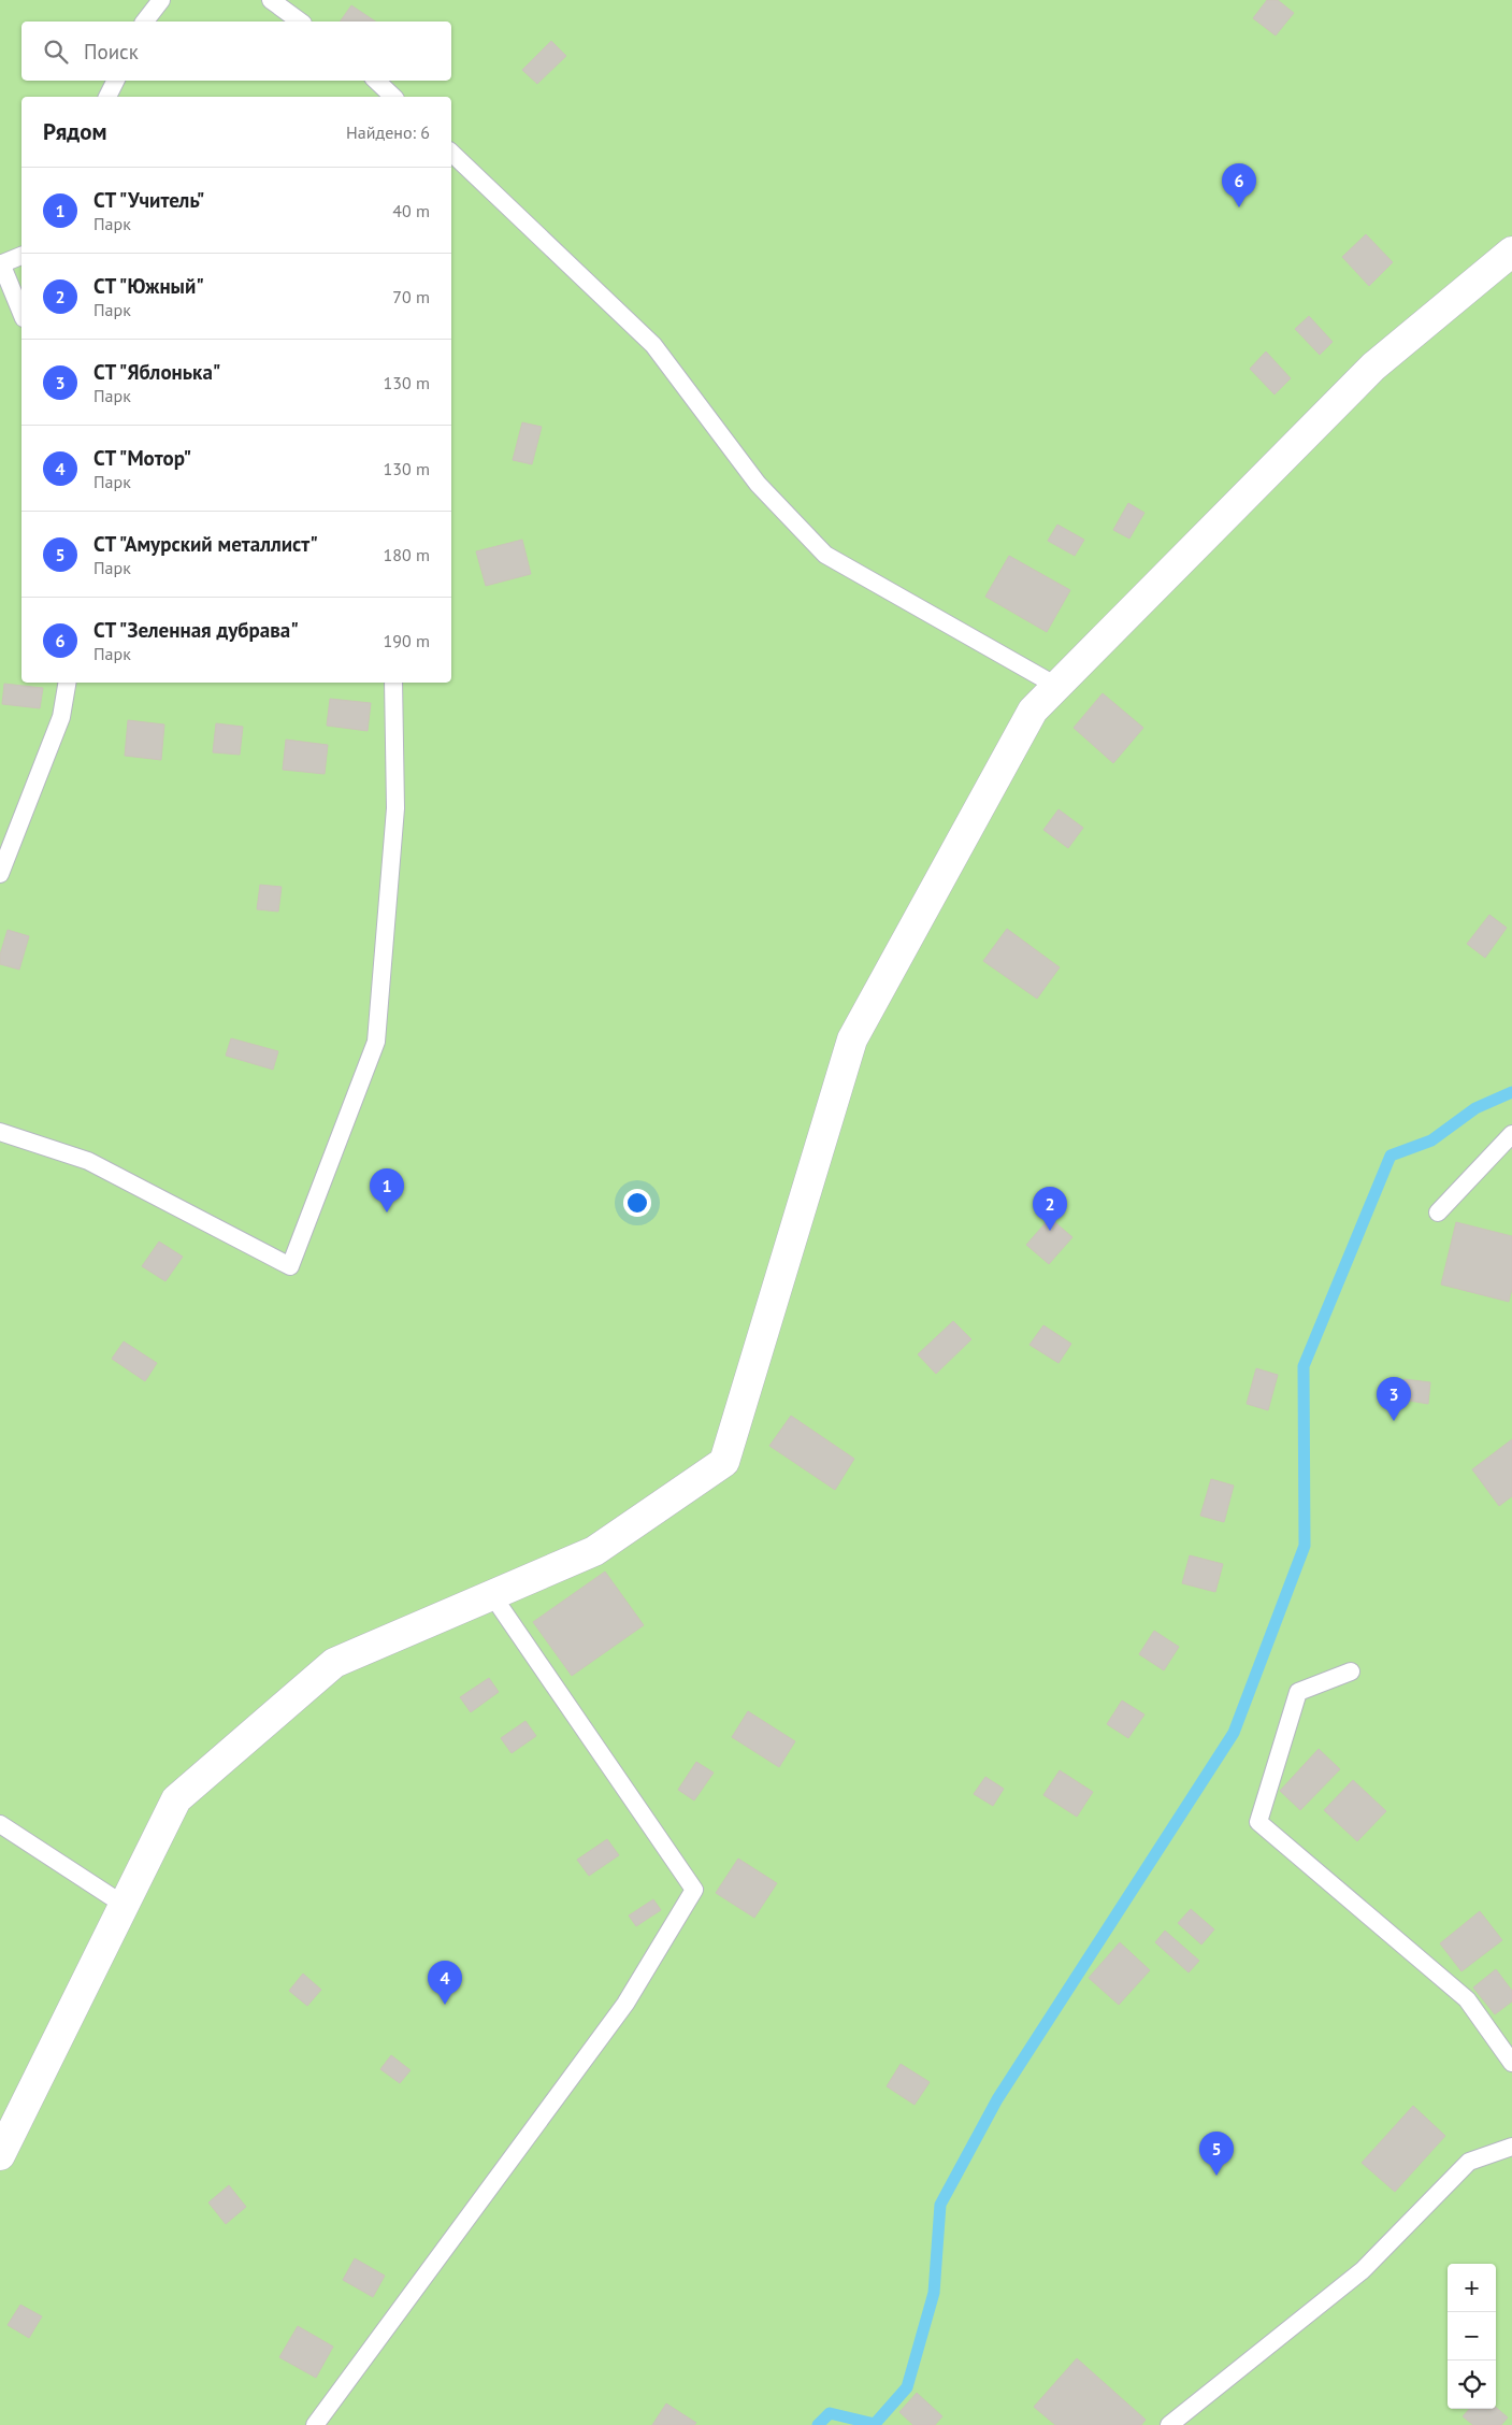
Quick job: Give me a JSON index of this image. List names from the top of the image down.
{
  "page": {
    "search": "Поиск",
    "heading": ["Рядом", "Найдено: 6"],
    "pins": [
      "6",
      "1",
      "2",
      "3",
      "4",
      "5"
    ],
    "list": [
      {
        "mark": "1",
        "name": "СТ \"Учитель\"",
        "note": "Парк",
        "value": "40 m"
      },
      {
        "mark": "2",
        "name": "СТ \"Южный\"",
        "note": "Парк",
        "value": "70 m"
      },
      {
        "mark": "3",
        "name": "СТ \"Яблонька\"",
        "note": "Парк",
        "value": "130 m"
      },
      {
        "mark": "4",
        "name": "СТ \"Мотор\"",
        "note": "Парк",
        "value": "130 m"
      },
      {
        "mark": "5",
        "name": "СТ \"Амурский металлист\"",
        "note": "Парк",
        "value": "180 m"
      },
      {
        "mark": "6",
        "name": "СТ \"Зеленная дубрава\"",
        "note": "Парк",
        "value": "190 m"
      }
    ],
    "map_buttons": ["+", "−"]
  }
}
